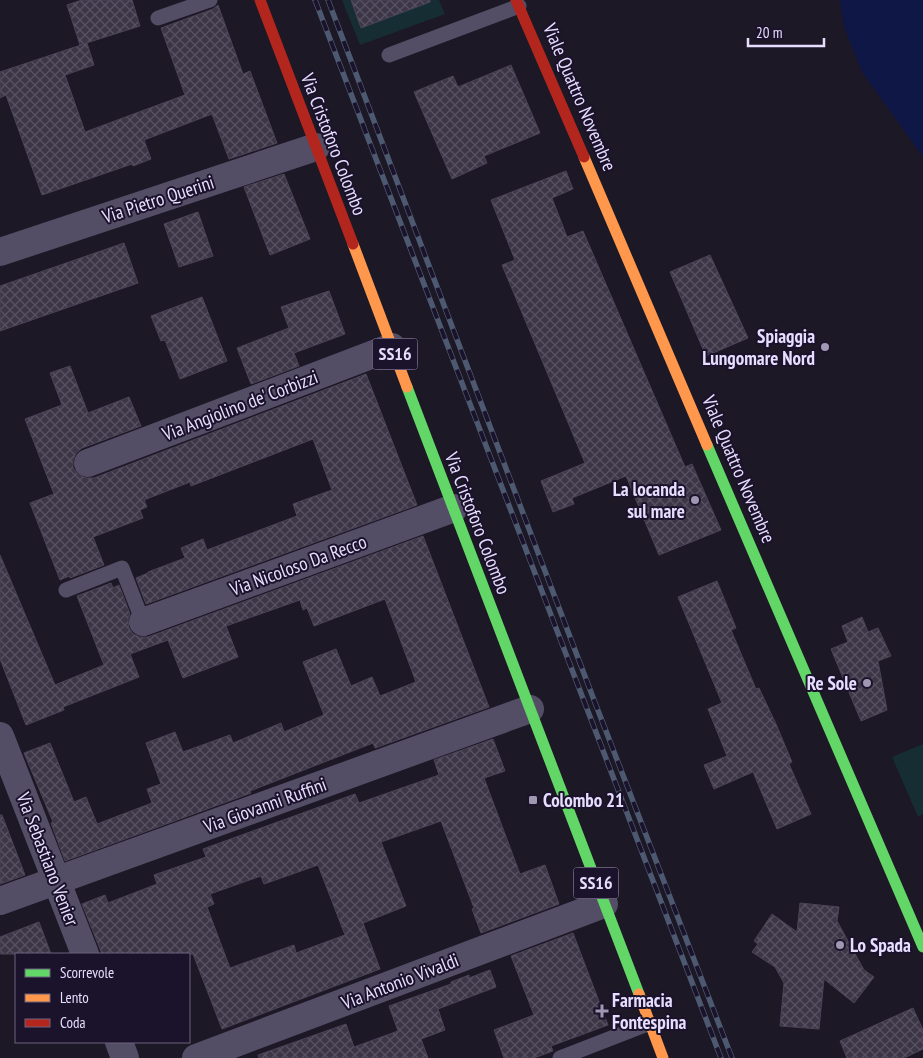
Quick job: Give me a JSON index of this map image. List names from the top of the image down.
{
  "streets": {
    "main road": ["Viale Quattro Novembre", "Via Cristoforo Colombo", "SS16"],
    "street": [
      "Via Pietro Querini",
      "Via Angiolino de' Corbizzi",
      "Via Nicoloso Da Recco",
      "Via Giovanni Ruffini",
      "Via Sebastiano Venier",
      "Via Antonio Vivaldi"
    ]
  },
  "crossings": [
    ["Via Cristoforo Colombo", "Via Pietro Querini"],
    ["Via Cristoforo Colombo", "Via Angiolino de' Corbizzi"],
    ["Via Cristoforo Colombo", "Via Nicoloso Da Recco"],
    ["Via Cristoforo Colombo", "Via Giovanni Ruffini"],
    ["Via Cristoforo Colombo", "Via Antonio Vivaldi"],
    ["Via Giovanni Ruffini", "Via Sebastiano Venier"]
  ],
  "places": {
    "other": [
      "Spiaggia Lungomare Nord",
      "La locanda sul mare",
      "Re Sole",
      "Lo Spada"
    ],
    "transit": ["Colombo 21"],
    "health": ["Farmacia Fontespina"]
  },
  "legend": ["Scorrevole", "Lento", "Coda"],
  "scale_bar": "20 m"
}
